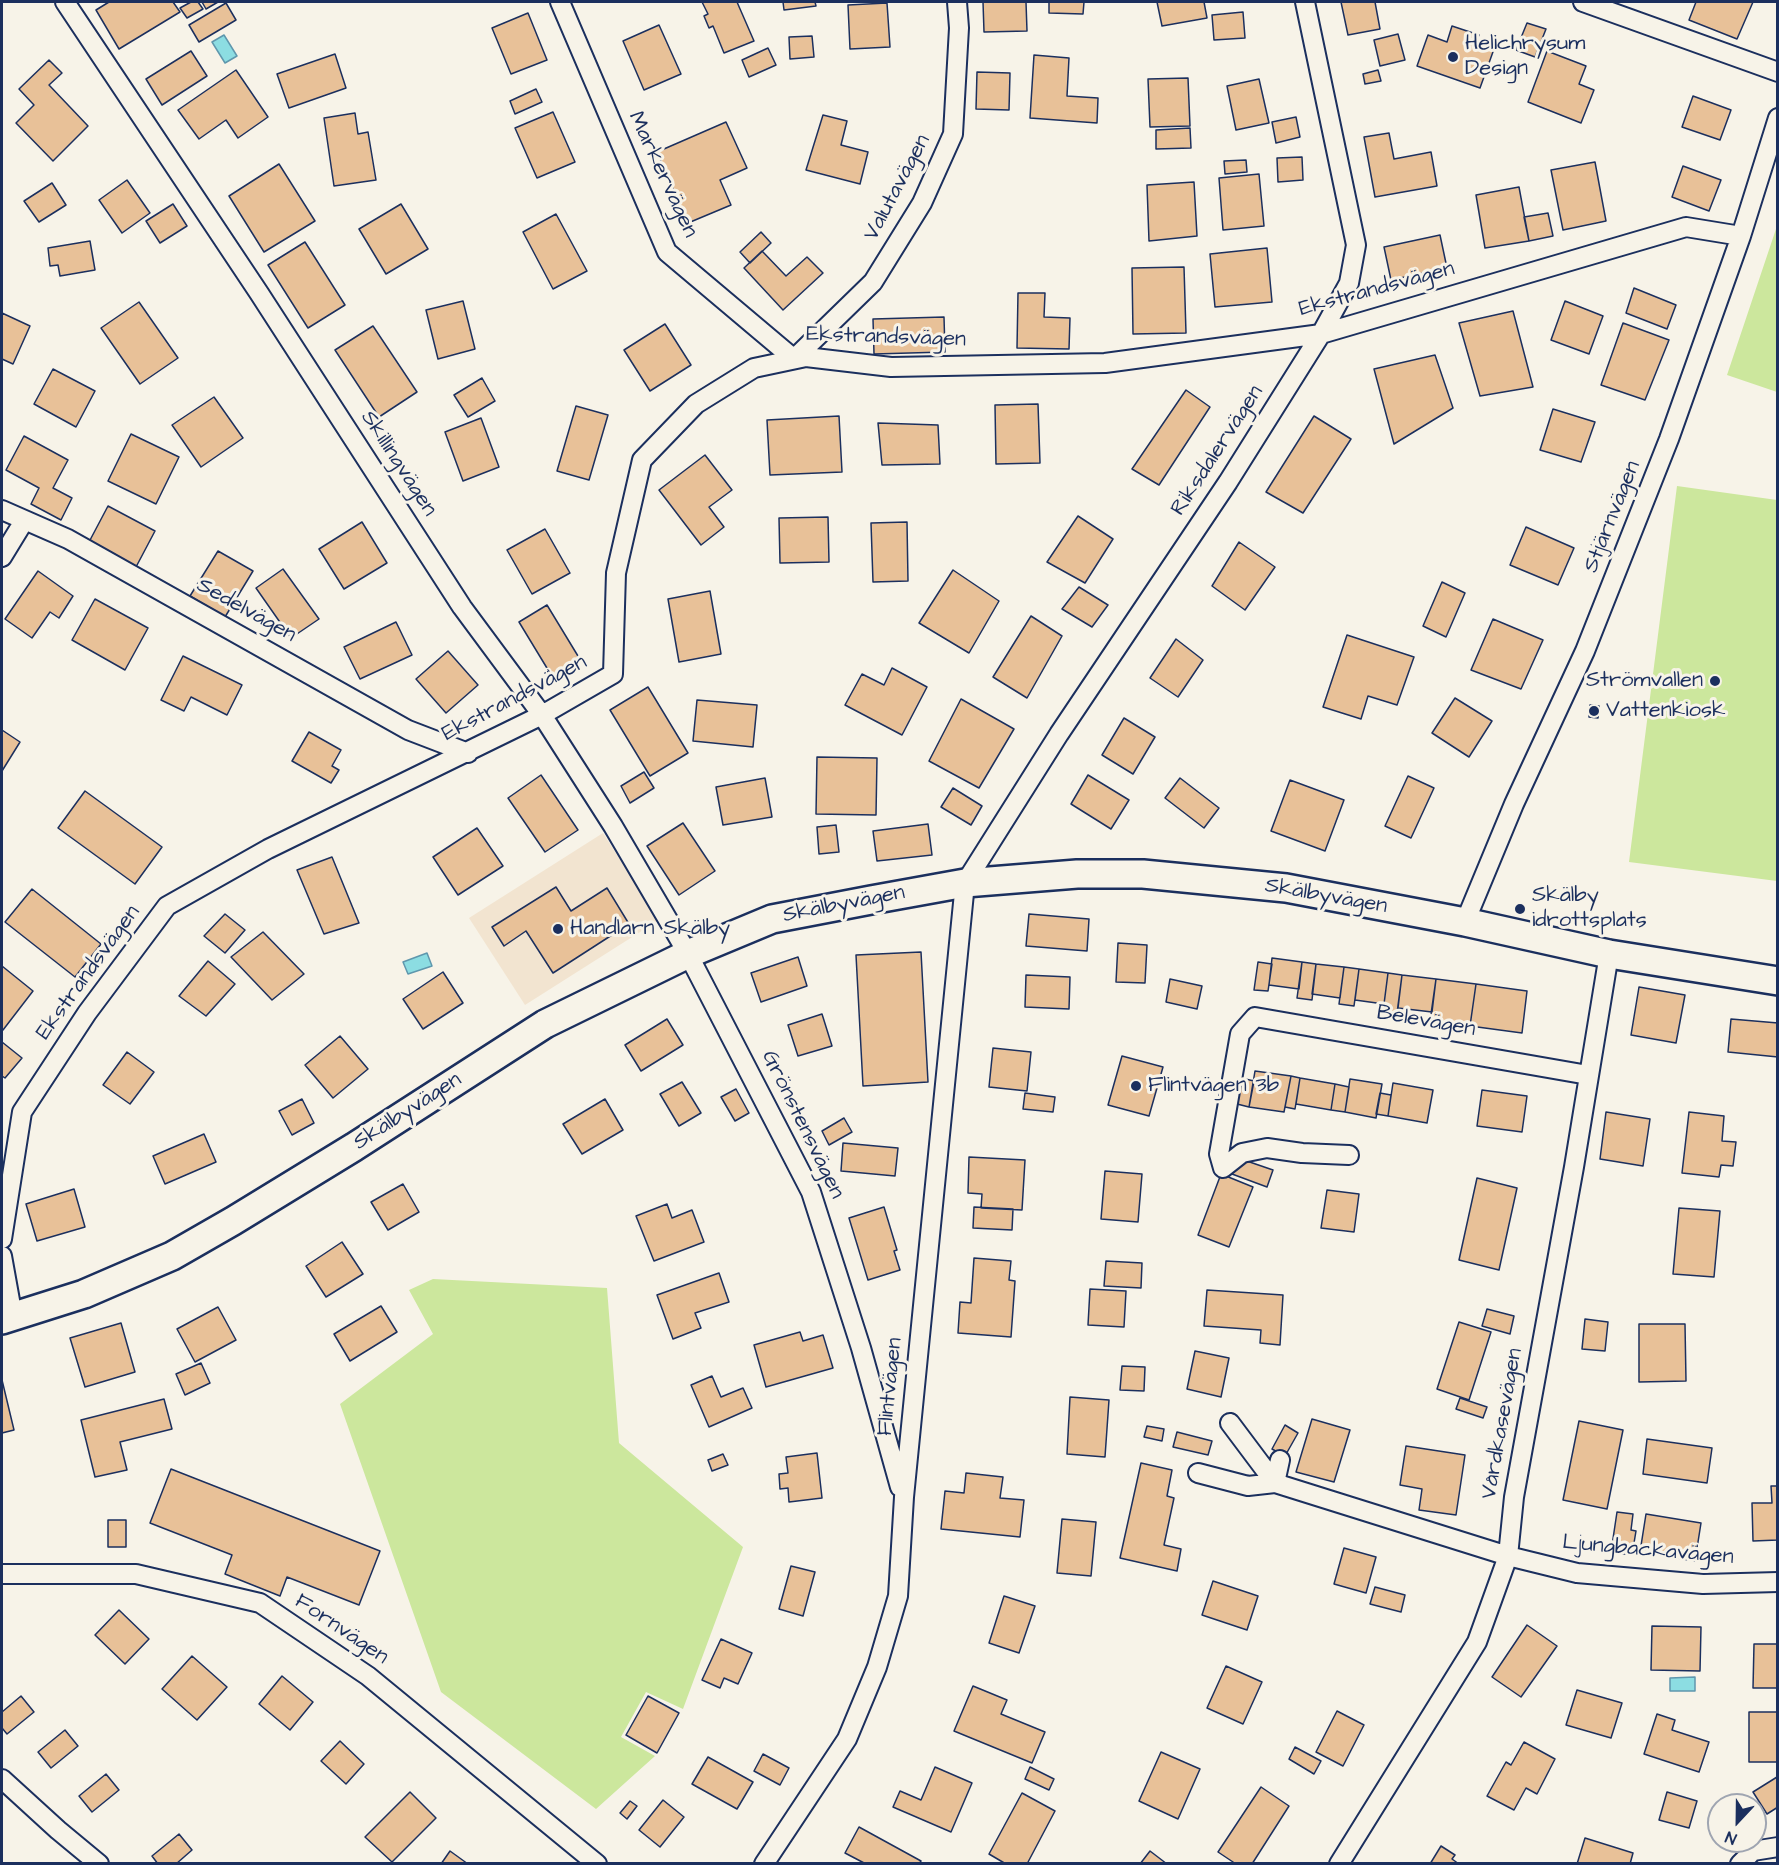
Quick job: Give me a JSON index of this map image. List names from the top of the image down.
{
  "streets": {
    "street": [
      "Markervägen",
      "Valutavägen",
      "Ekstrandsvägen",
      "Riksdalervägen",
      "Skillingvägen",
      "Stjärnvägen",
      "Sedelvägen",
      "Skälbyvägen",
      "Belevägen",
      "Grönstensvägen",
      "Flintvägen",
      "Vårdkasevägen",
      "Ljungbackavägen",
      "Fornvägen"
    ]
  },
  "crossings": [
    ["Markervägen", "Valutavägen"],
    ["Markervägen", "Ekstrandsvägen"],
    ["Valutavägen", "Ekstrandsvägen"],
    ["Ekstrandsvägen", "Riksdalervägen"],
    ["Ekstrandsvägen", "Skillingvägen"],
    ["Ekstrandsvägen", "Stjärnvägen"],
    ["Ekstrandsvägen", "Sedelvägen"],
    ["Riksdalervägen", "Skälbyvägen"],
    ["Riksdalervägen", "Flintvägen"],
    ["Skillingvägen", "Skälbyvägen"],
    ["Skillingvägen", "Grönstensvägen"],
    ["Stjärnvägen", "Skälbyvägen"],
    ["Skälbyvägen", "Grönstensvägen"],
    ["Skälbyvägen", "Flintvägen"],
    ["Skälbyvägen", "Vårdkasevägen"],
    ["Belevägen", "Vårdkasevägen"],
    ["Grönstensvägen", "Flintvägen"],
    ["Vårdkasevägen", "Ljungbackavägen"]
  ],
  "places": [
    "Helichrysum Design",
    "Strömvallen",
    "Vattenkiosk",
    "Skälby idrottsplats",
    "Handlarn Skälby",
    "Flintvägen 3b"
  ],
  "north": "bottom"
}
